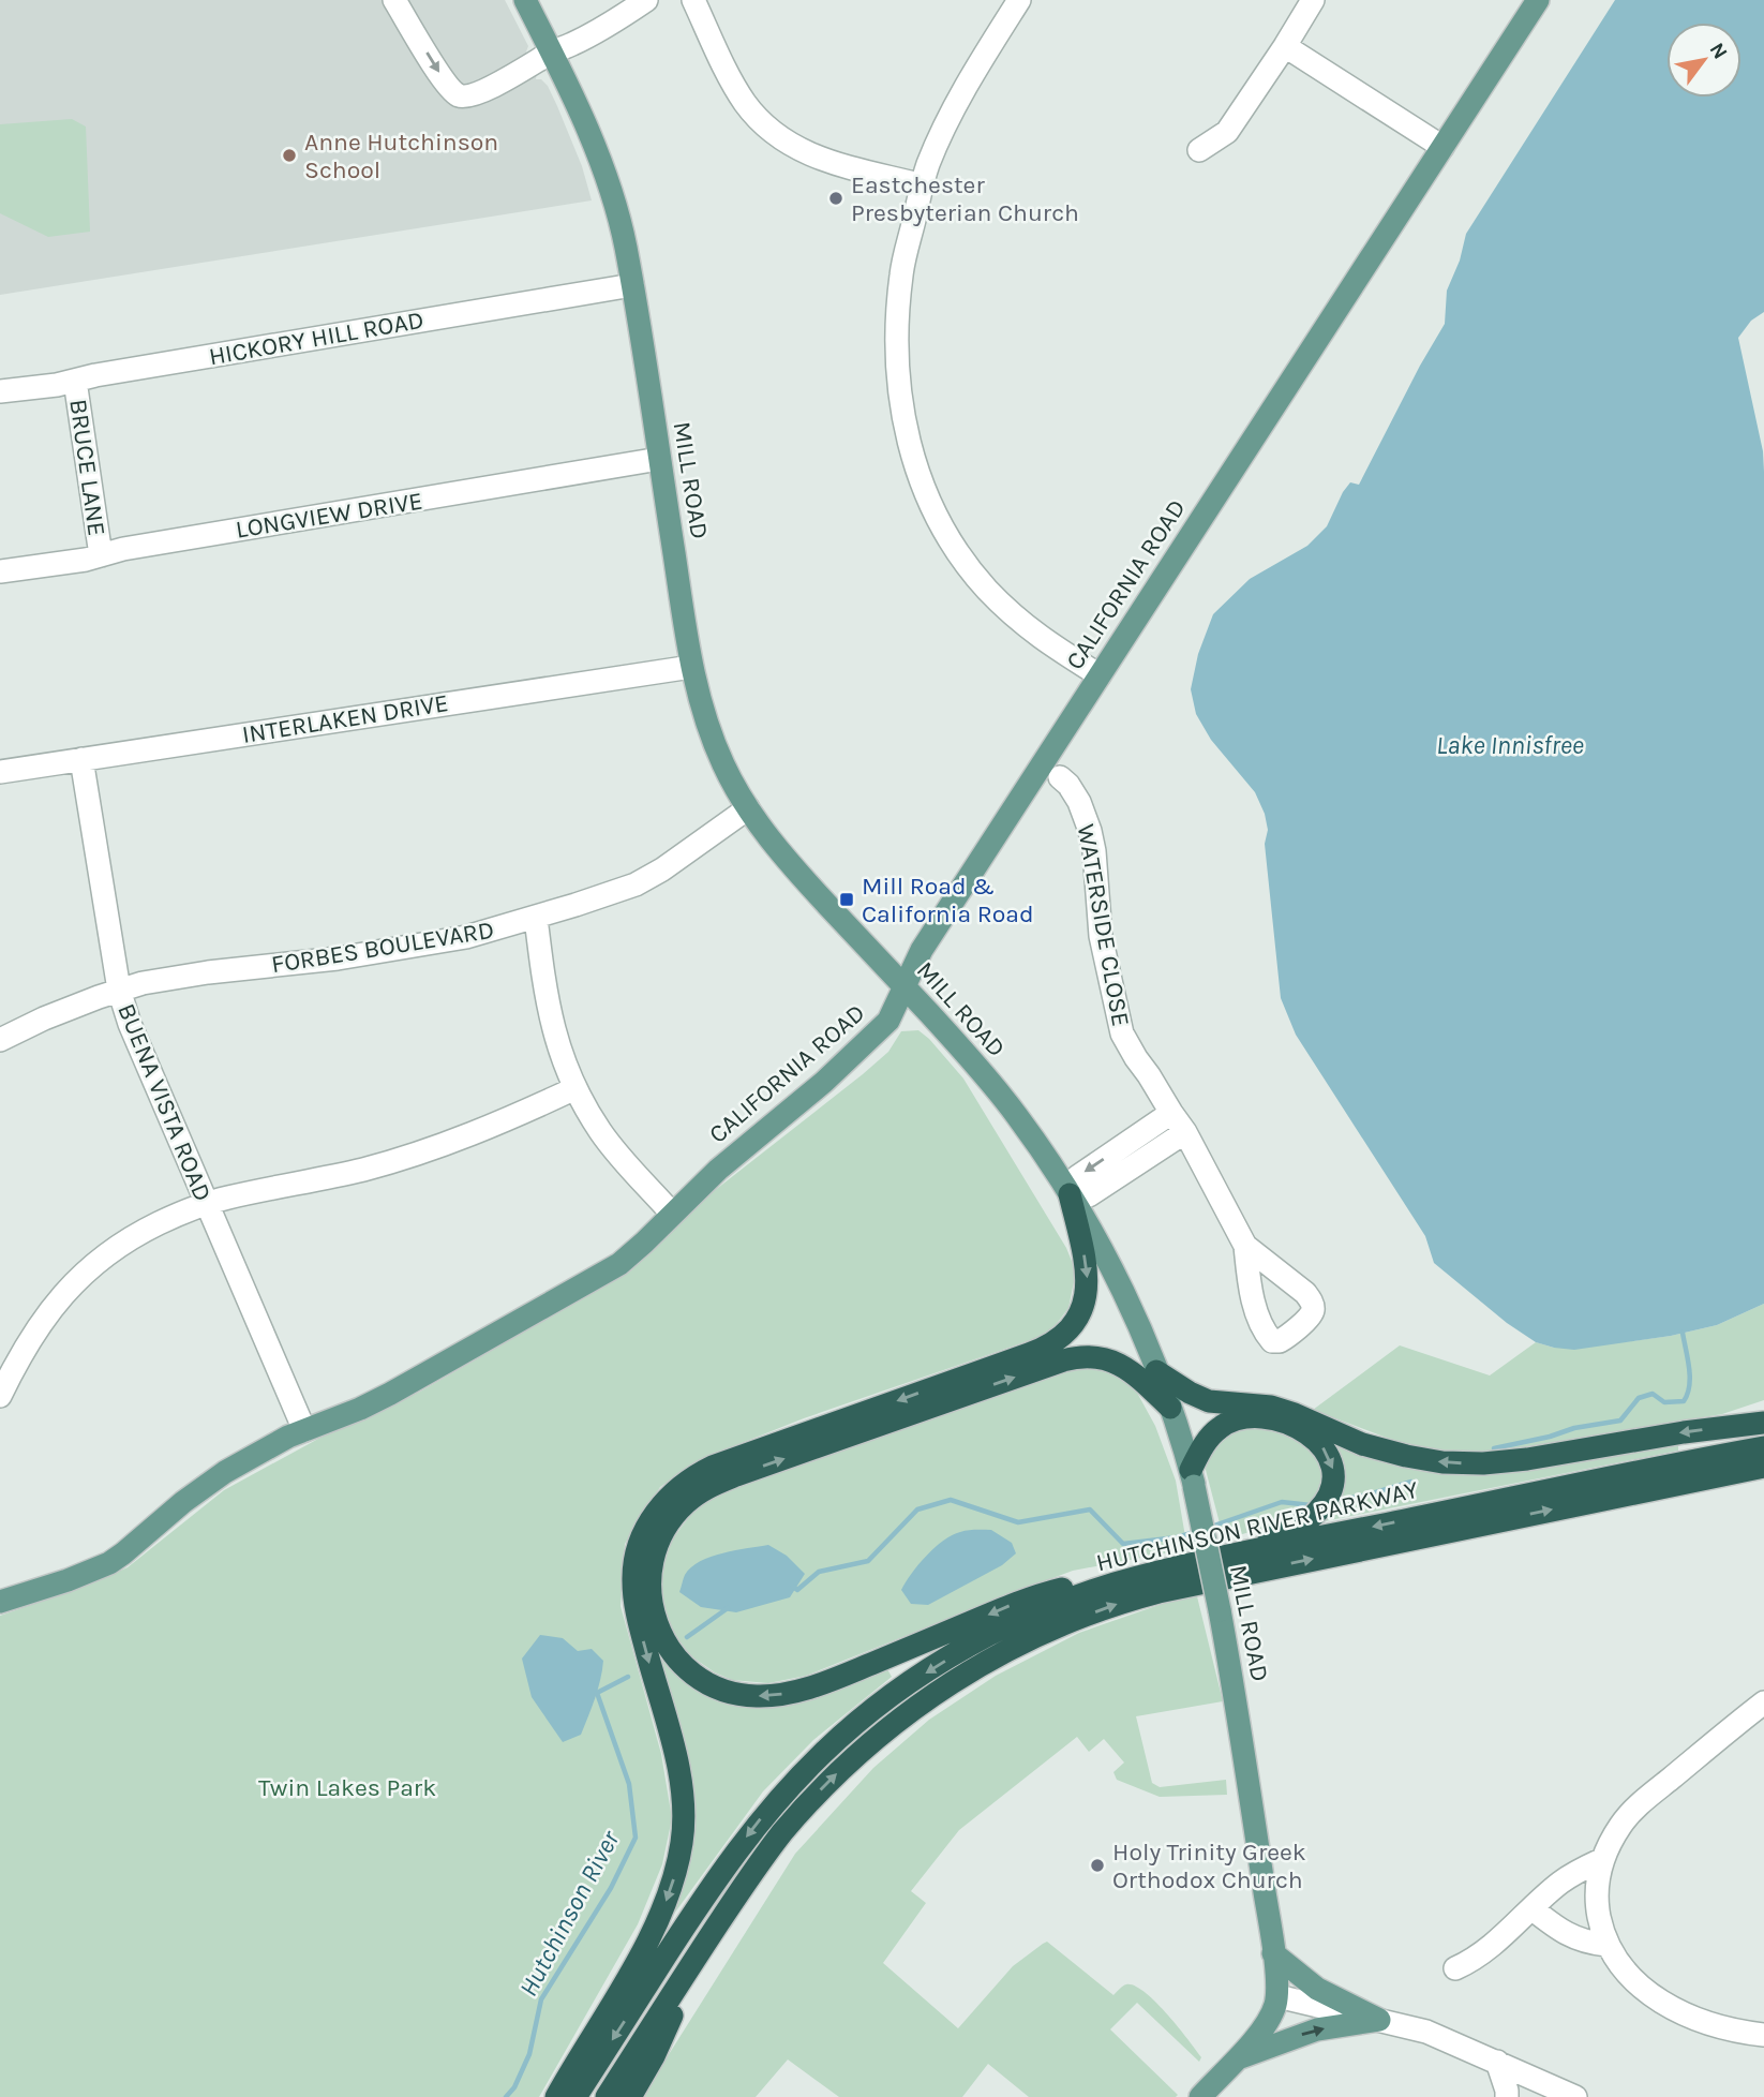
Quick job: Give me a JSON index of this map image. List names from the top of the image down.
{
  "streets": {
    "highway": ["HUTCHINSON RIVER PARKWAY"],
    "main road": ["MILL ROAD", "CALIFORNIA ROAD"],
    "street": [
      "HICKORY HILL ROAD",
      "BRUCE LANE",
      "LONGVIEW DRIVE",
      "INTERLAKEN DRIVE",
      "WATERSIDE CLOSE",
      "FORBES BOULEVARD",
      "BUENA VISTA ROAD"
    ]
  },
  "crossings": [
    ["HICKORY HILL ROAD", "BRUCE LANE"],
    ["HICKORY HILL ROAD", "MILL ROAD"],
    ["BRUCE LANE", "LONGVIEW DRIVE"],
    ["MILL ROAD", "LONGVIEW DRIVE"],
    ["MILL ROAD", "CALIFORNIA ROAD"],
    ["MILL ROAD", "INTERLAKEN DRIVE"],
    ["MILL ROAD", "FORBES BOULEVARD"],
    ["CALIFORNIA ROAD", "BUENA VISTA ROAD"],
    ["INTERLAKEN DRIVE", "BUENA VISTA ROAD"],
    ["FORBES BOULEVARD", "BUENA VISTA ROAD"]
  ],
  "water": ["Lake Innisfree", "Hutchinson River"],
  "parks": ["Twin Lakes Park"],
  "places": {
    "other": ["Anne Hutchinson School", "Eastchester Presbyterian Church", "Holy Trinity Greek Orthodox Church"],
    "transit": ["Mill Road & California Road"]
  },
  "north": "top right"
}
